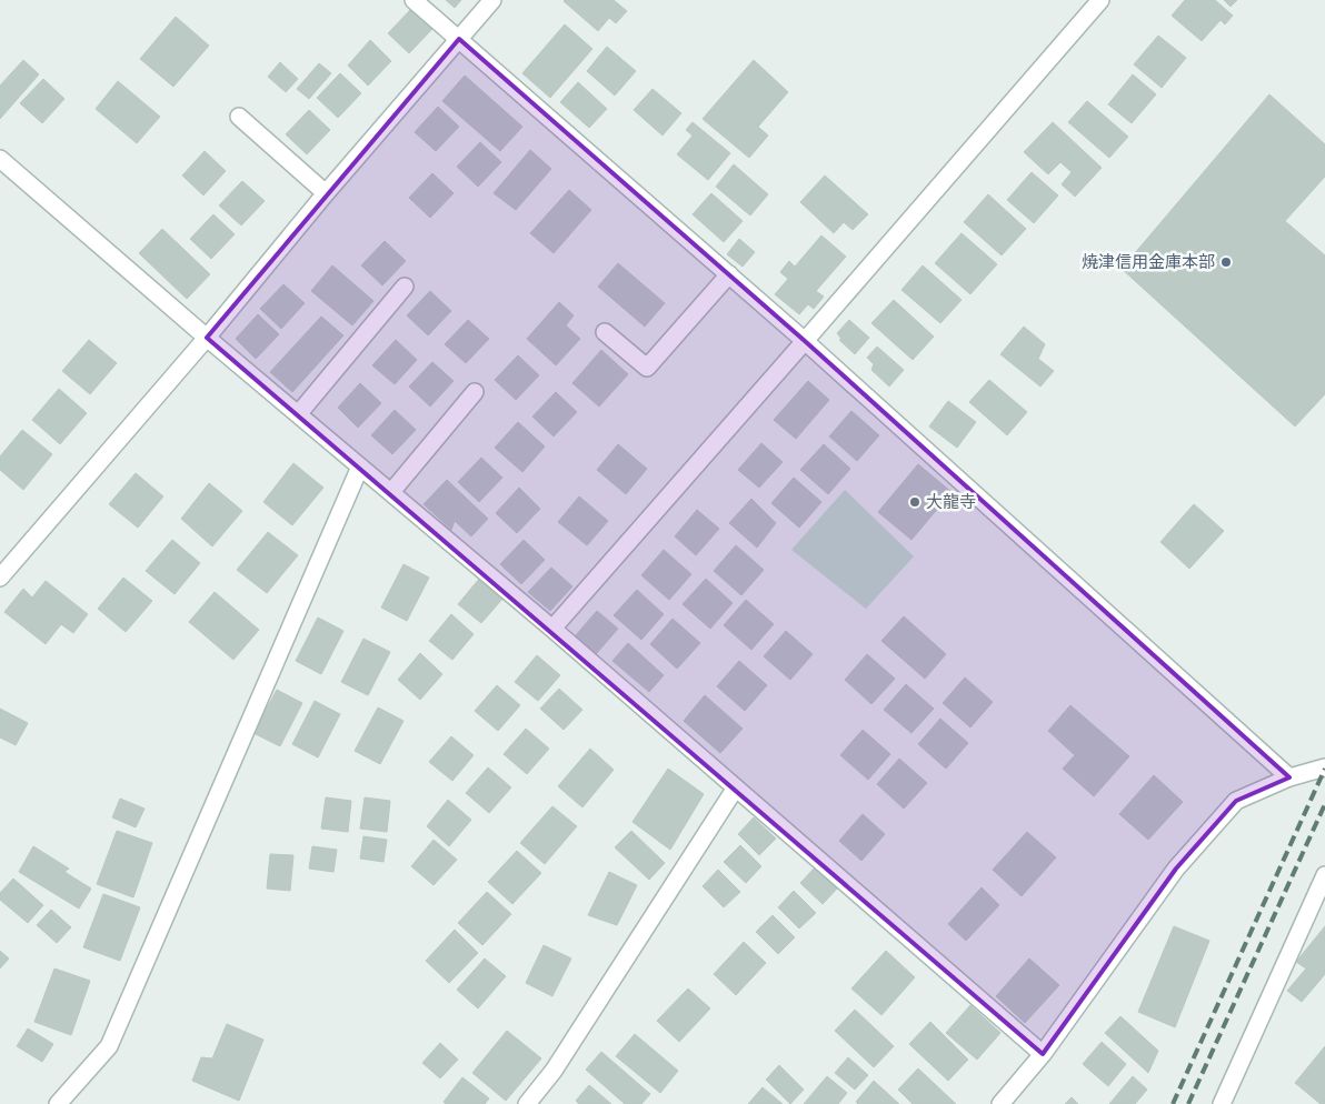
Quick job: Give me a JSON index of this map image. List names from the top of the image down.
{
  "places": ["焼津信用金庫本部", "大龍寺"]
}
